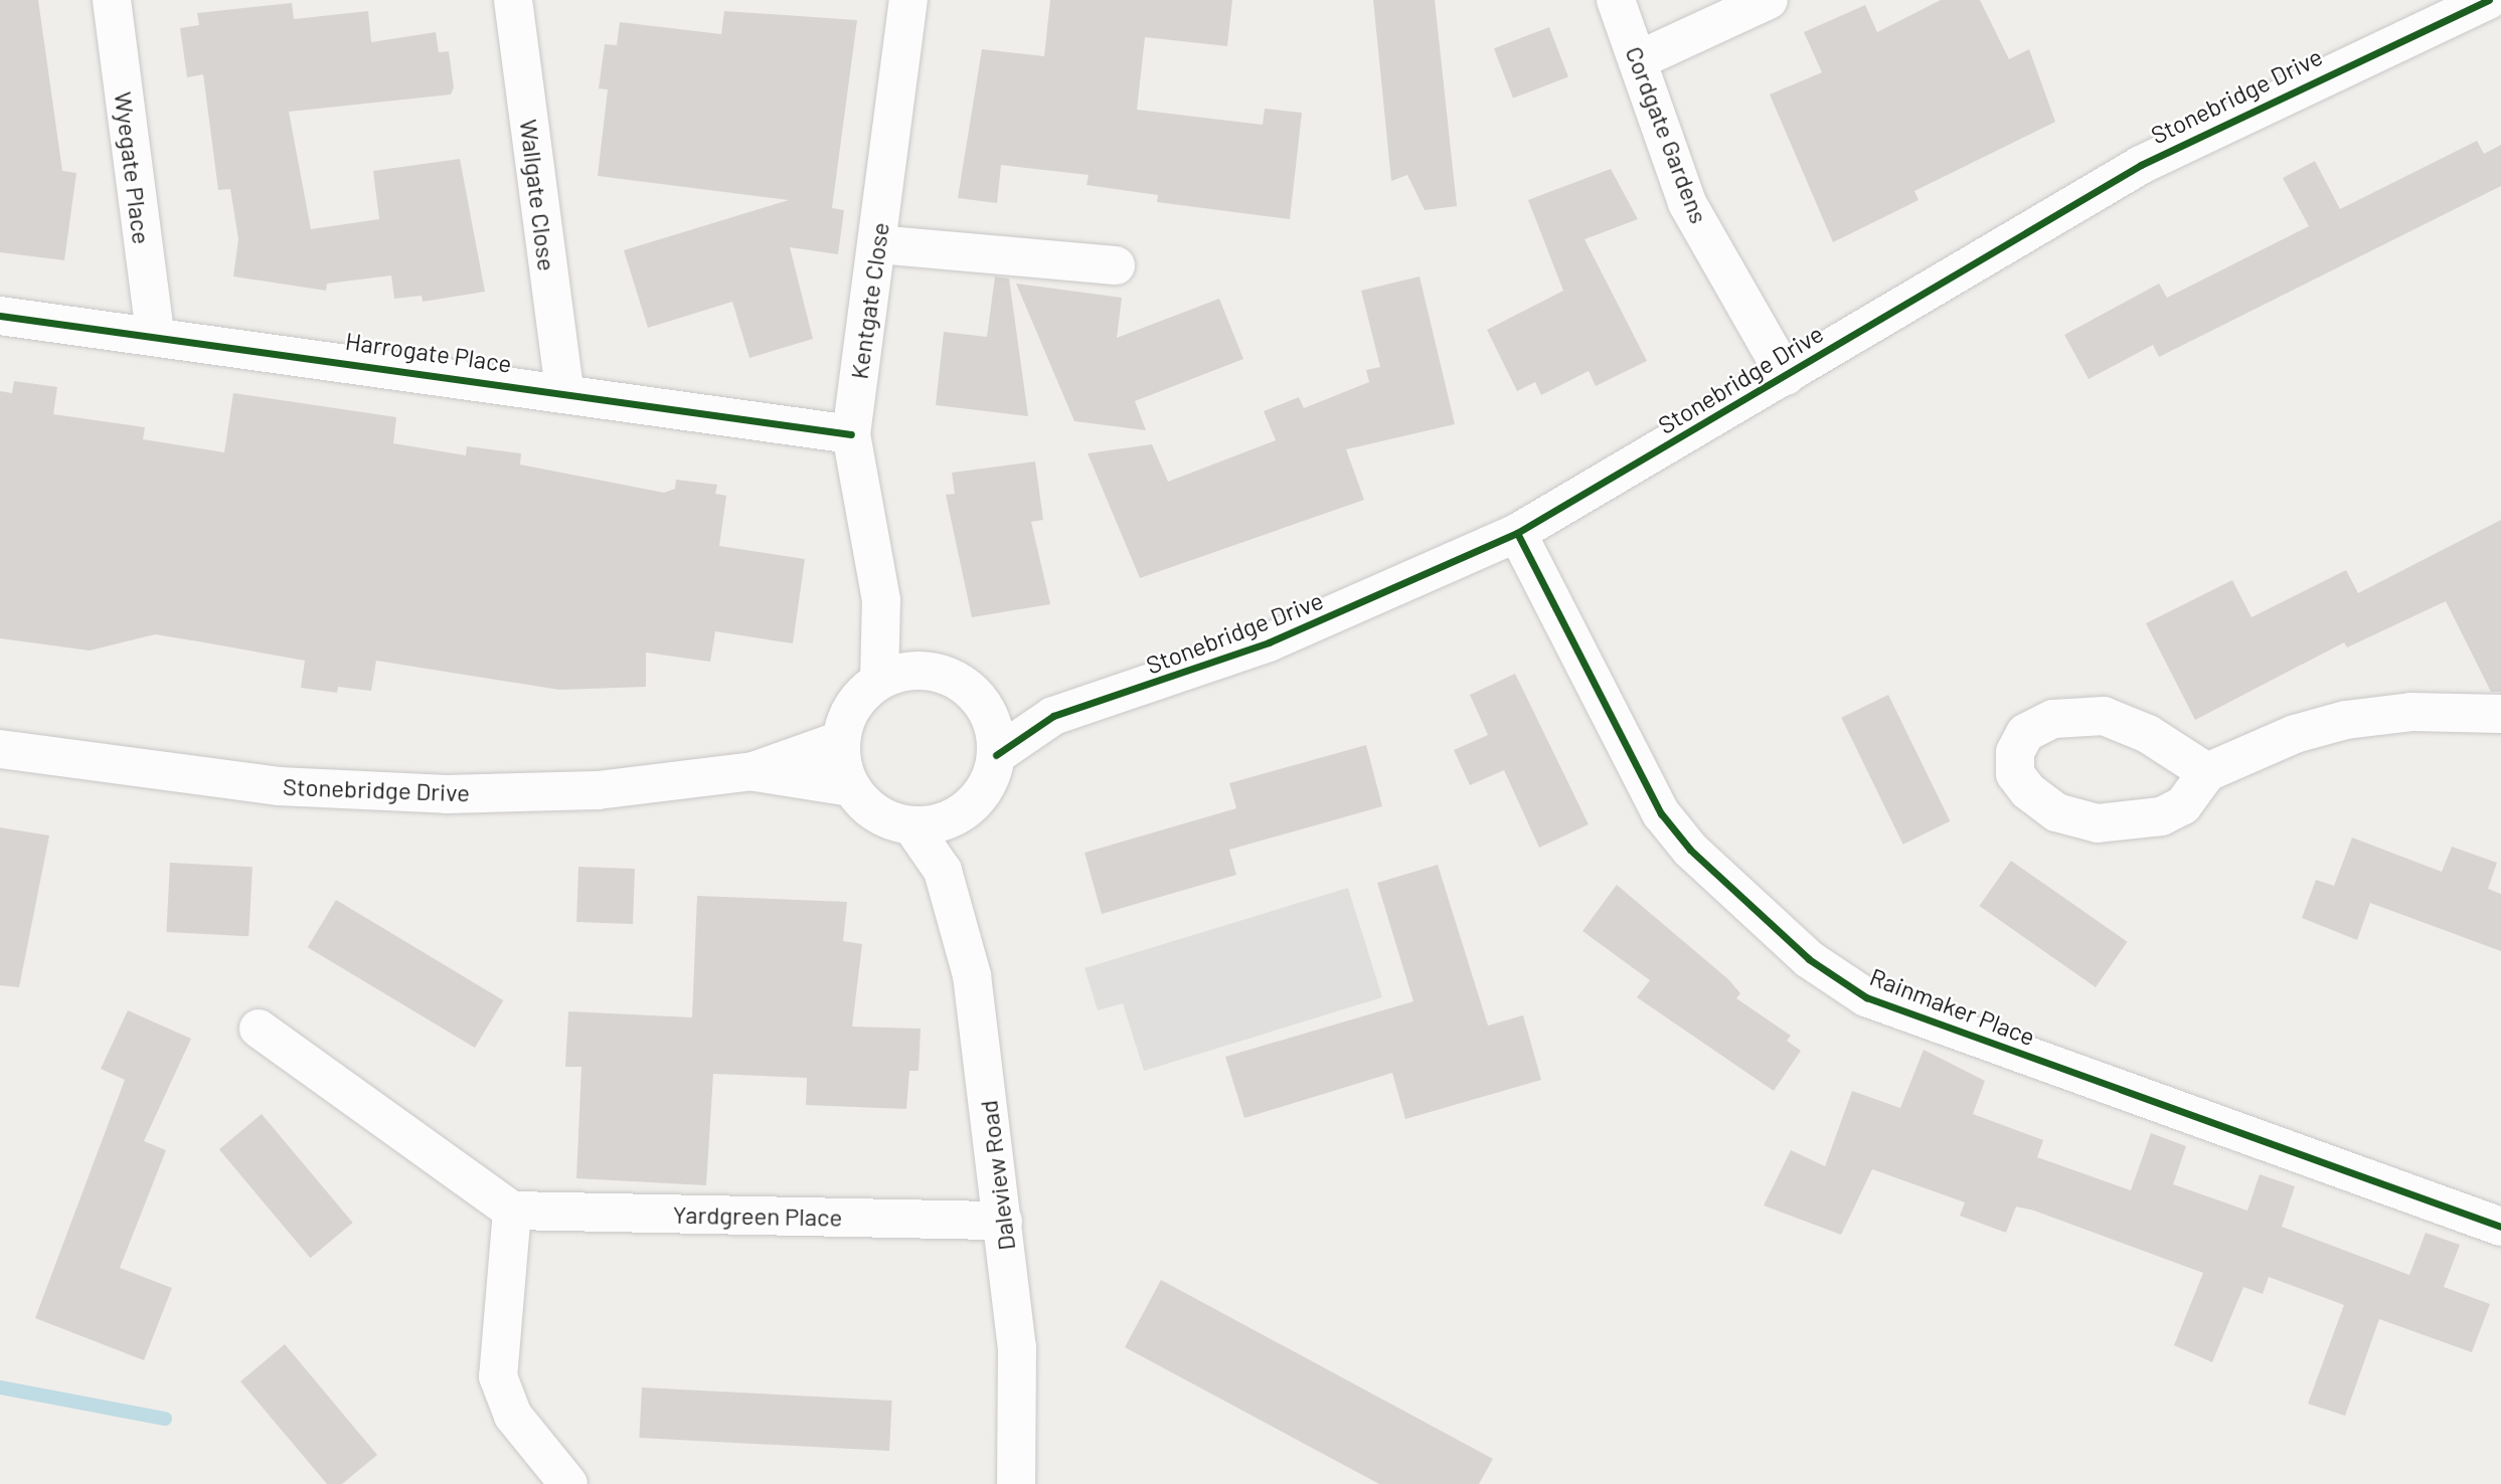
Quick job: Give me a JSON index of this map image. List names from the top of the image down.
{
  "streets": {
    "street": [
      "Stonebridge Drive",
      "Cordgate Gardens",
      "Wyegate Place",
      "Wallgate Close",
      "Kentgate Close",
      "Harrogate Place",
      "Rainmaker Place",
      "Daleview Road",
      "Yardgreen Place"
    ]
  },
  "crossings": [
    ["Stonebridge Drive", "Cordgate Gardens"],
    ["Stonebridge Drive", "Kentgate Close"],
    ["Stonebridge Drive", "Rainmaker Place"],
    ["Stonebridge Drive", "Daleview Road"],
    ["Wyegate Place", "Harrogate Place"],
    ["Wallgate Close", "Harrogate Place"],
    ["Kentgate Close", "Harrogate Place"],
    ["Kentgate Close", "Daleview Road"],
    ["Daleview Road", "Yardgreen Place"]
  ]
}
